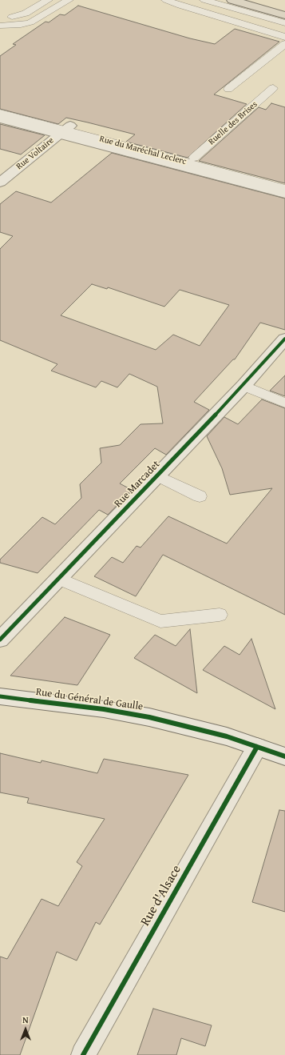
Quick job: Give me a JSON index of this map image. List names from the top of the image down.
{
  "streets": {
    "street": [
      "Rue du Maréchal Leclerc",
      "Rue Voltaire",
      "Rue Marcadet",
      "Rue du Général de Gaulle",
      "Rue d'Alsace"
    ],
    "lane": ["Ruelle des Brises"]
  },
  "crossings": [
    ["Ruelle des Brises", "Rue du Maréchal Leclerc"],
    ["Rue du Maréchal Leclerc", "Rue Voltaire"],
    ["Rue du Général de Gaulle", "Rue d'Alsace"]
  ],
  "north": "top"
}
